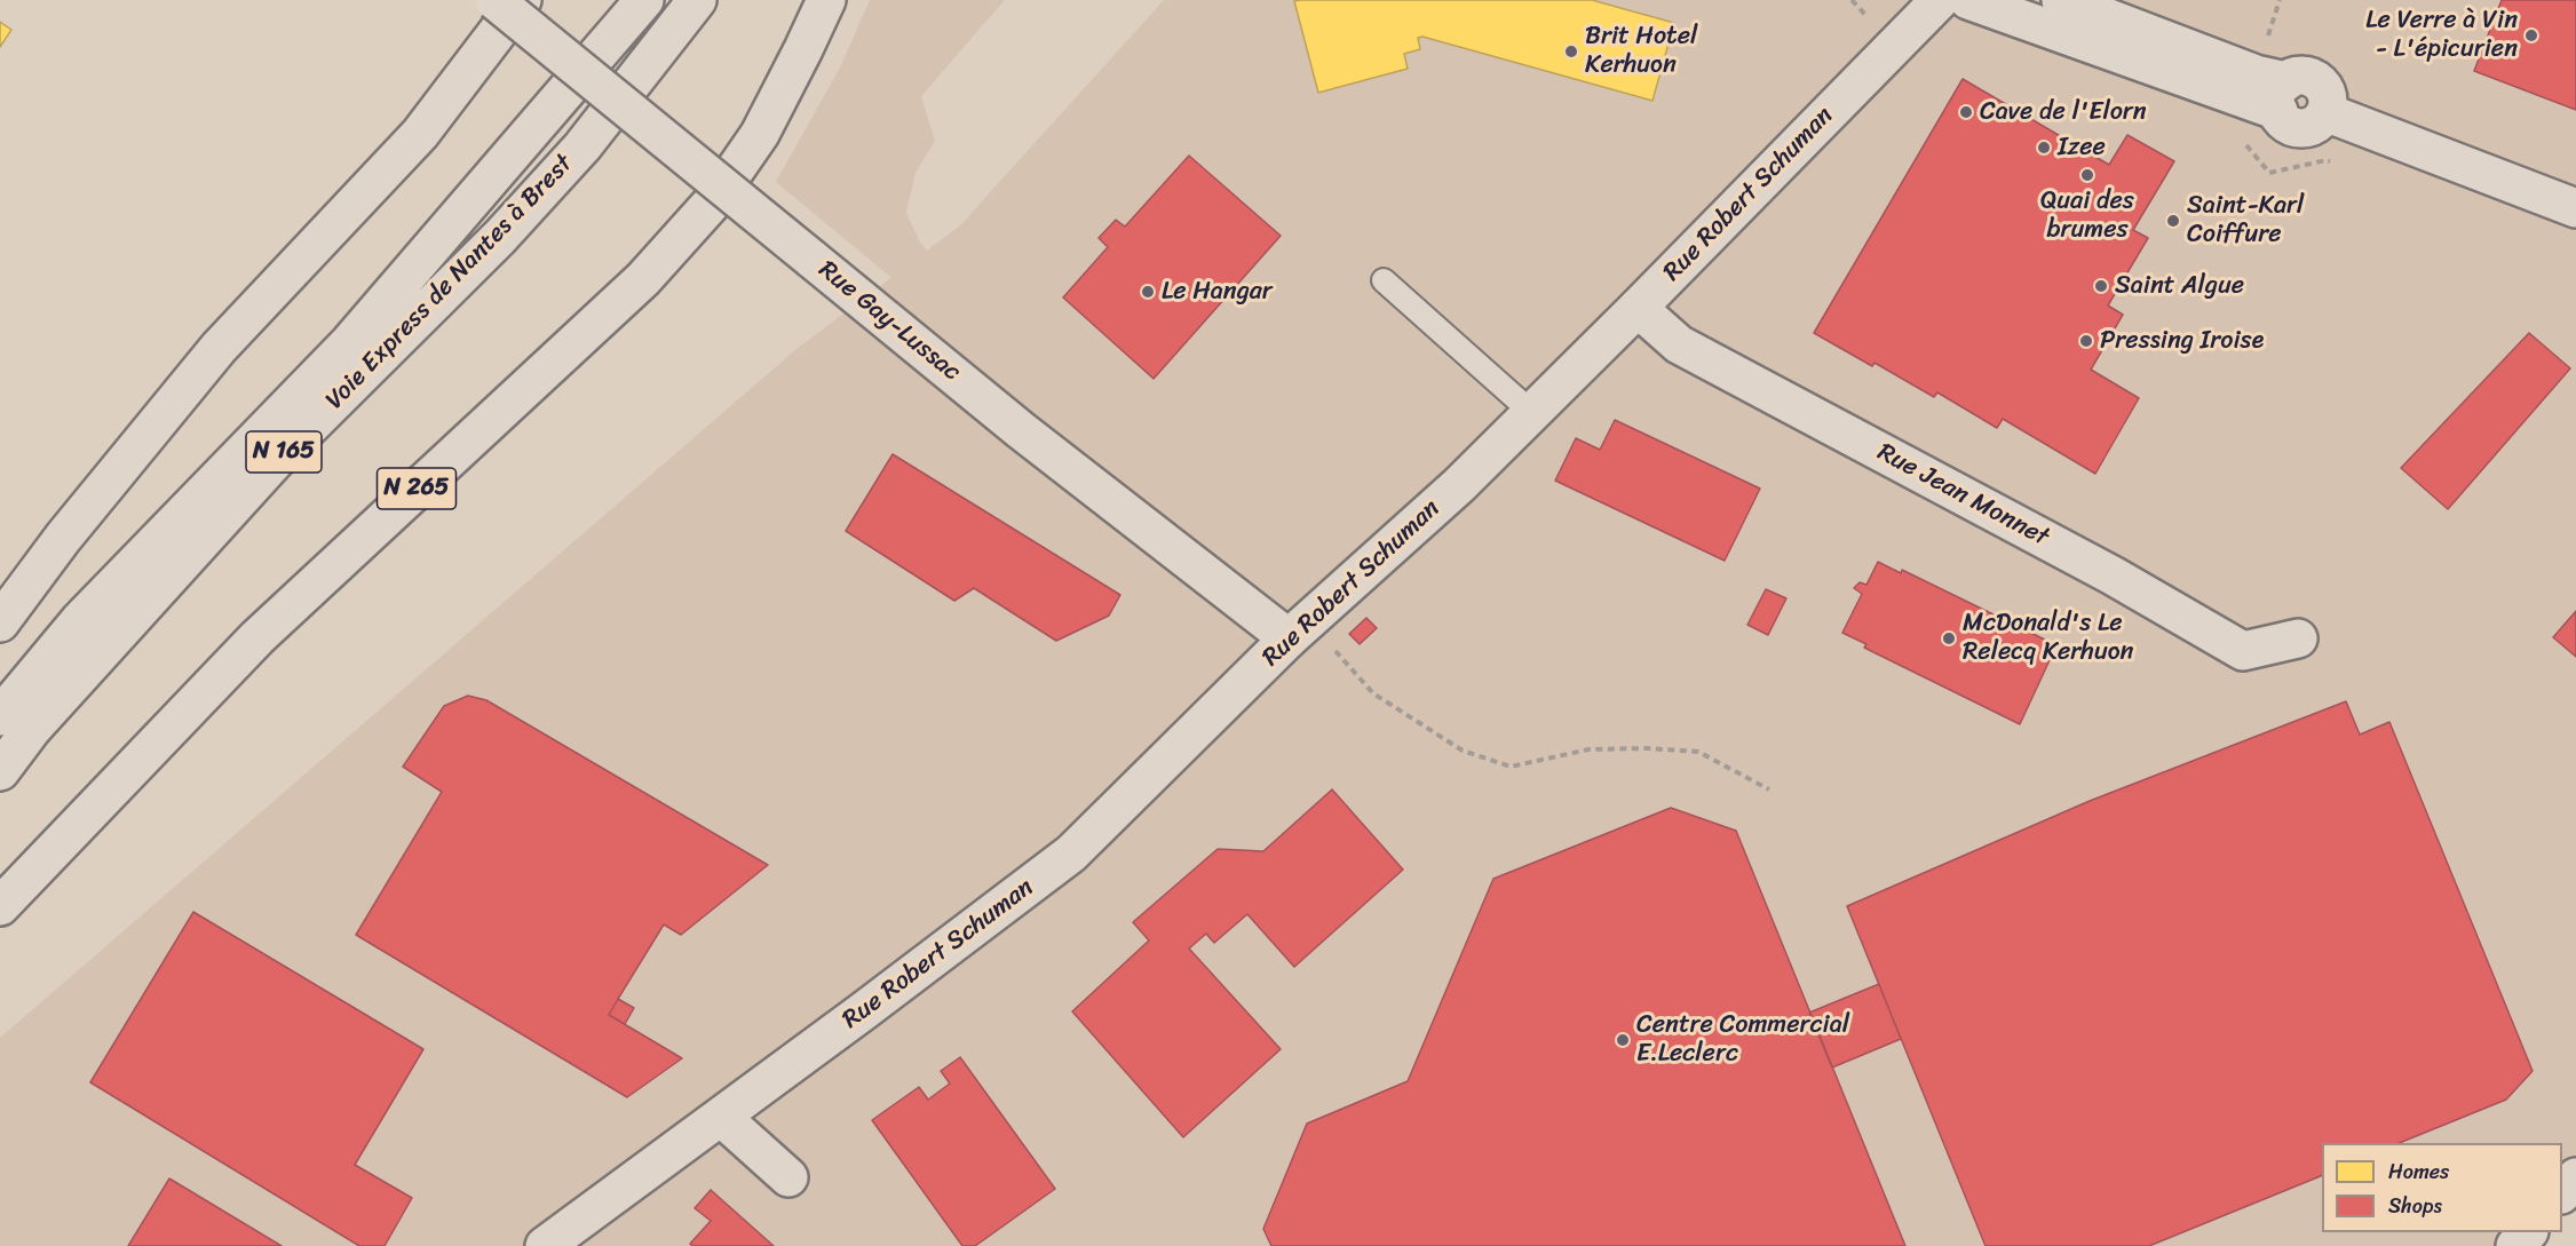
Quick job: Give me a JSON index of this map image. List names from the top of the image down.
{
  "streets": {
    "main road": [
      "Rue Robert Schuman",
      "Voie Express de Nantes à Brest",
      "Rue Gay-Lussac",
      "N 165",
      "N 265",
      "Rue Jean Monnet"
    ]
  },
  "crossings": [
    ["Rue Robert Schuman", "Rue Gay-Lussac"],
    ["Rue Robert Schuman", "Rue Jean Monnet"]
  ],
  "places": [
    "Le Verre à Vin - L'épicurien",
    "Brit Hotel Kerhuon",
    "Cave de l'Elorn",
    "Izee",
    "Quai des brumes",
    "Saint-Karl Coiffure",
    "Saint Algue",
    "Le Hangar",
    "Pressing Iroise",
    "McDonald's Le Relecq Kerhuon",
    "Centre Commercial E.Leclerc"
  ],
  "legend": ["Homes", "Shops"]
}
